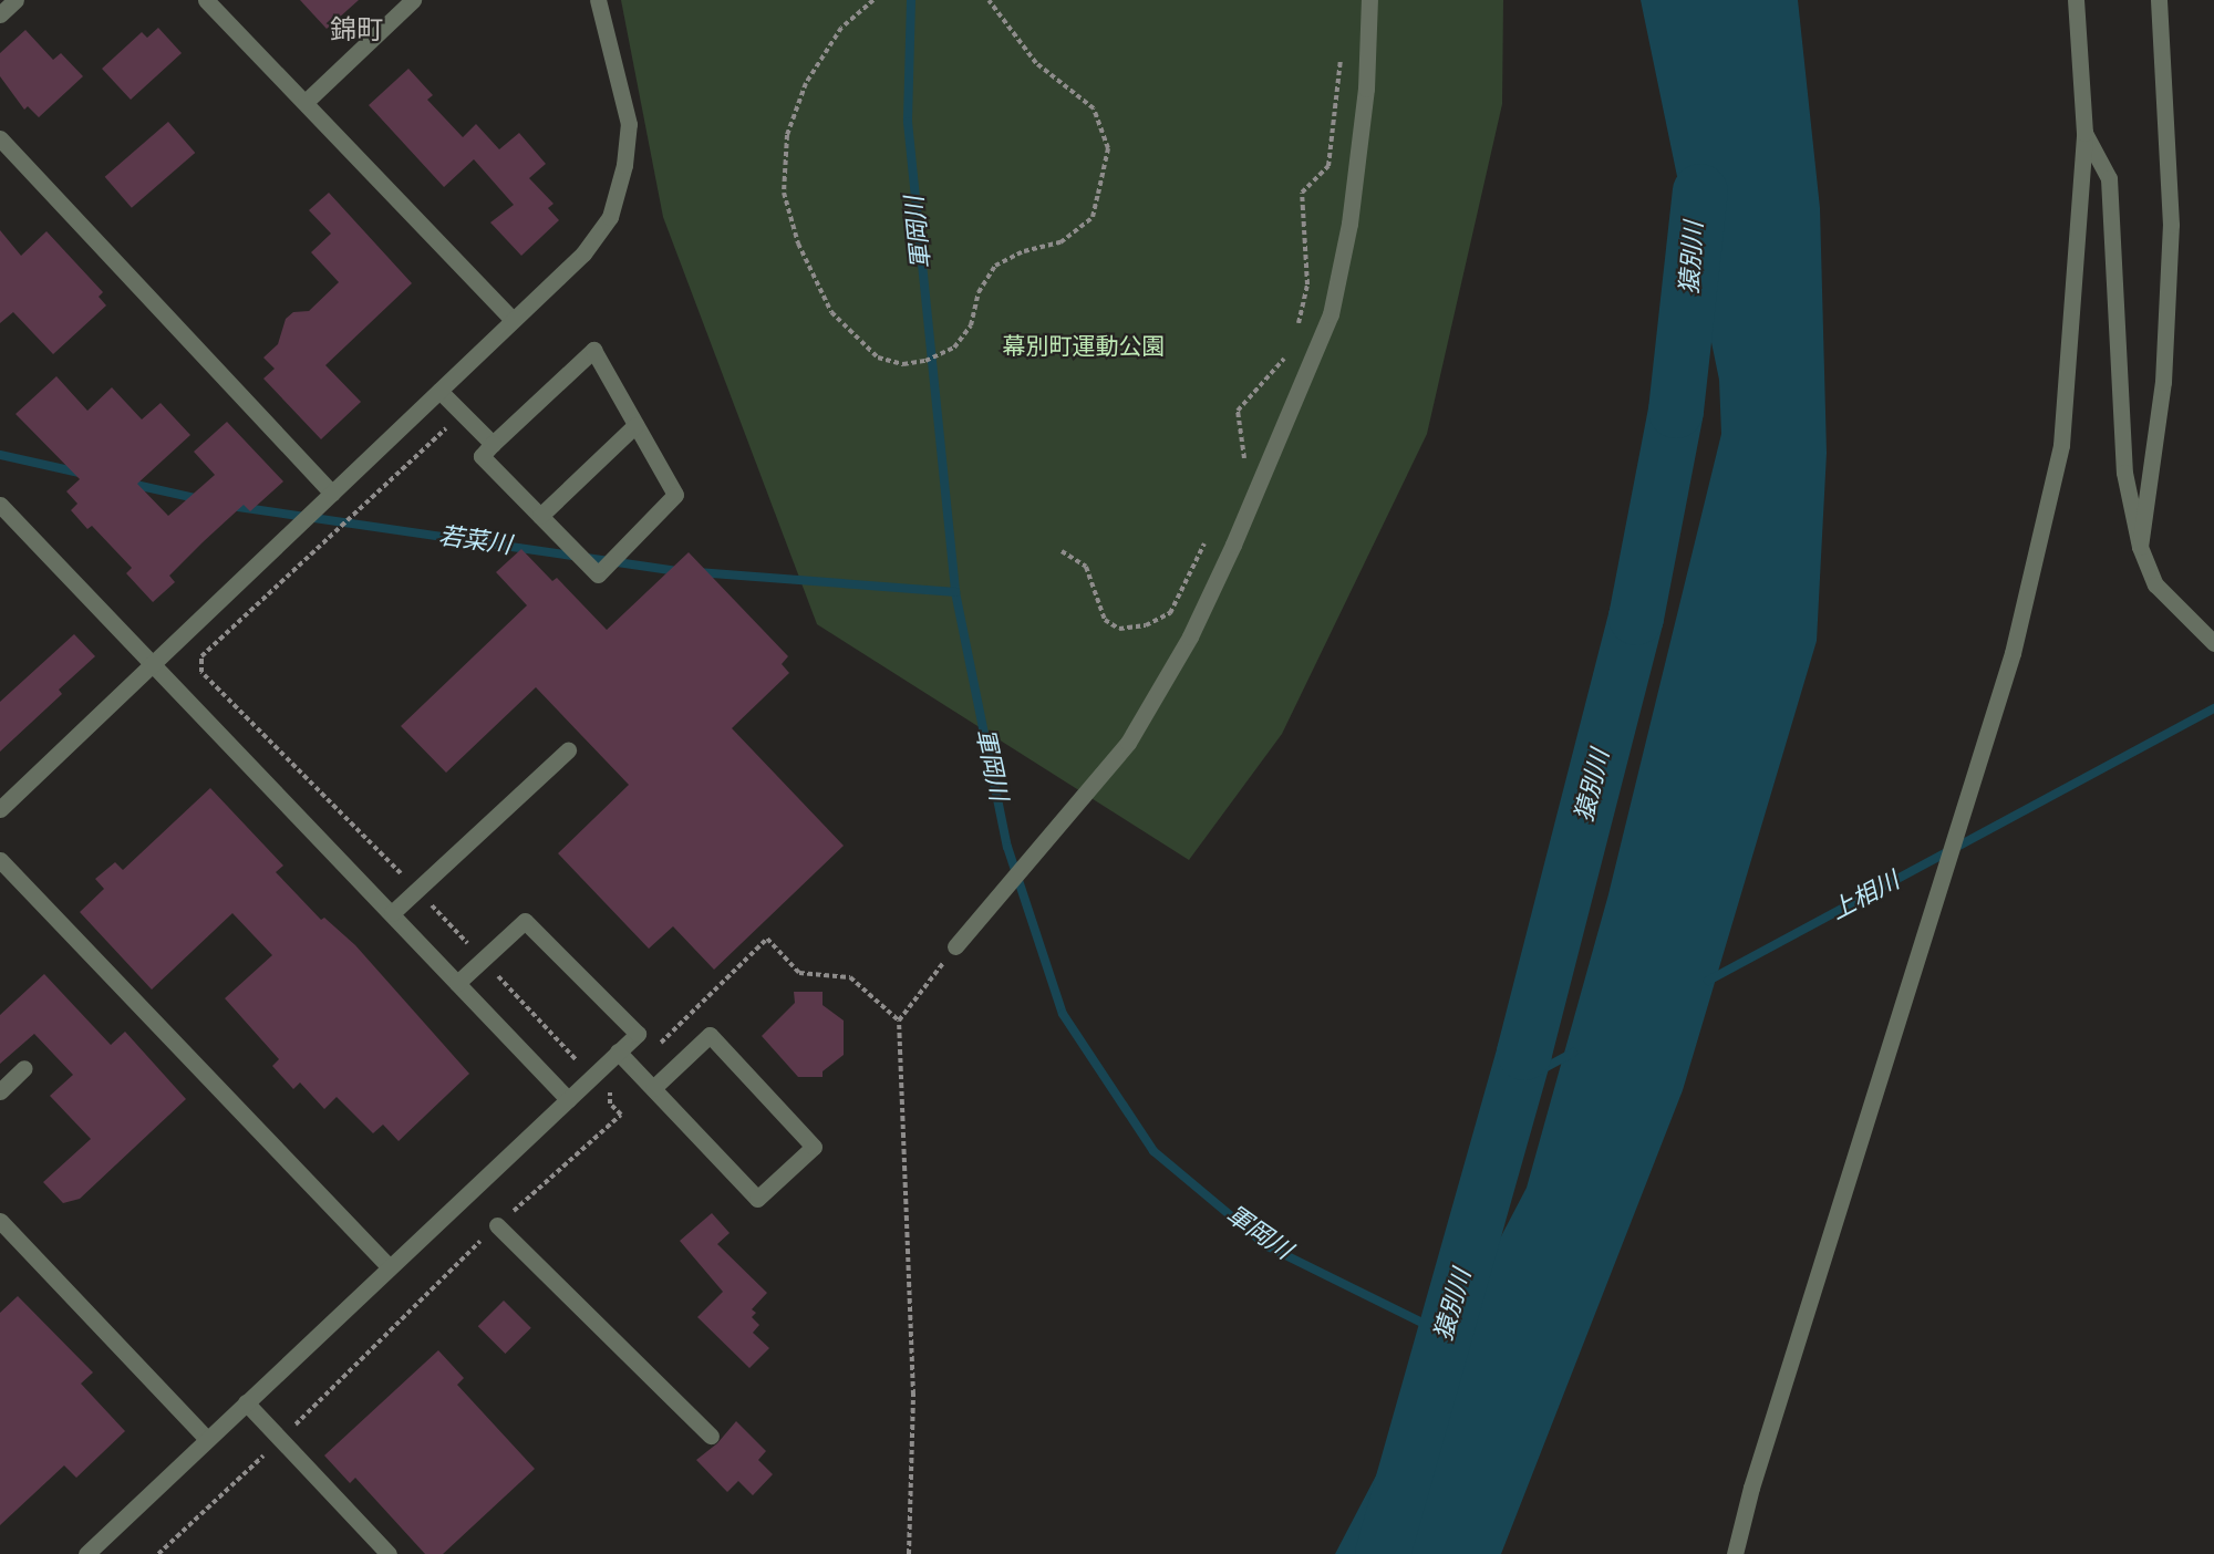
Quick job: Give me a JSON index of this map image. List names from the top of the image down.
{
  "districts": ["錦町"],
  "water": [
    "軍岡川",
    "猿別川",
    "若菜川",
    "上相川"
  ],
  "parks": ["幕別町運動公園"]
}
